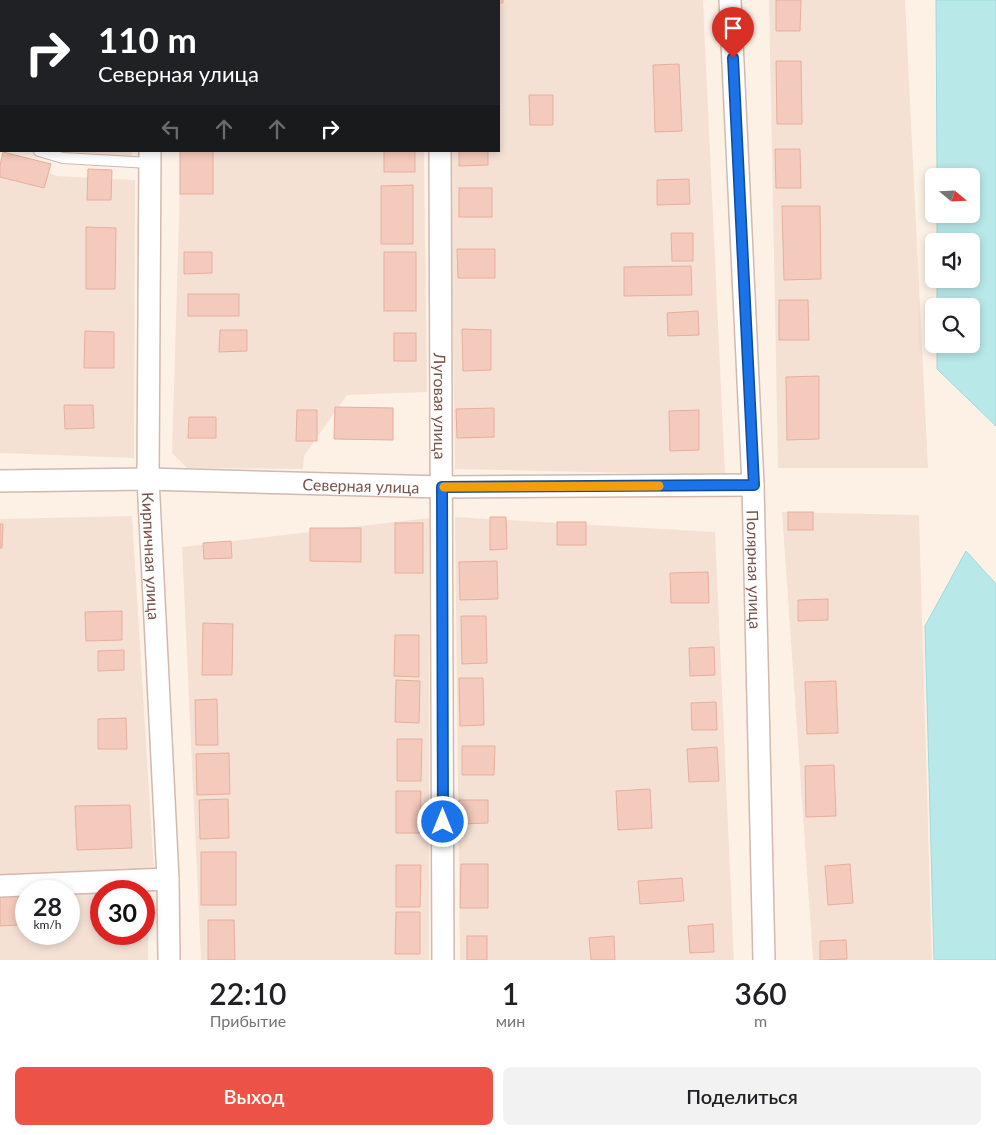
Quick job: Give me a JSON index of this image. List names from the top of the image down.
{
  "streets": {
    "street": [
      "Луговая улица",
      "Северная улица",
      "Кирпичная улица",
      "Полярная улица"
    ]
  },
  "crossings": [
    ["Луговая улица", "Северная улица"],
    ["Северная улица", "Кирпичная улица"],
    ["Северная улица", "Полярная улица"]
  ],
  "north": "right",
  "page": {
    "turn": ["110 m", "Северная улица"],
    "speed": "28 km/h",
    "limit": "30",
    "eta": [
      "22:10",
      "Прибытие",
      "1",
      "мин",
      "360",
      "m"
    ],
    "buttons": ["Выход", "Поделиться"]
  }
}
